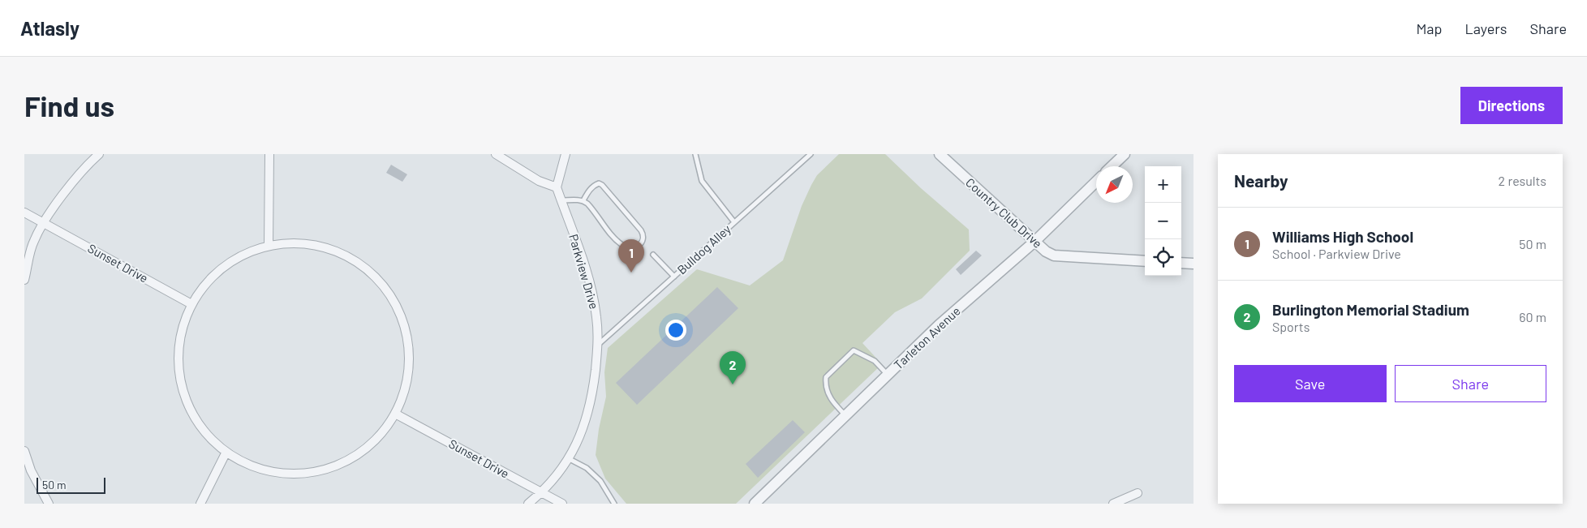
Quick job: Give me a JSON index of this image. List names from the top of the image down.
{
  "streets": {
    "street": [
      "Country Club Drive",
      "Sunset Drive",
      "Parkview Drive",
      "Tarleton Avenue"
    ],
    "lane": ["Bulldog Alley"]
  },
  "crossings": [
    ["Country Club Drive", "Tarleton Avenue"],
    ["Bulldog Alley", "Parkview Drive"],
    ["Sunset Drive", "Parkview Drive"]
  ],
  "scale_bar": "50 m",
  "north": "bottom left",
  "page": {
    "header": "Atlasly",
    "nav": ["Map", "Layers", "Share"],
    "buttons": [
      "Directions",
      ["Save", "Share"]
    ],
    "title": "Find us",
    "heading": ["Nearby", "2 results"],
    "map_buttons": ["+", "−"],
    "list": [
      {
        "mark": "1",
        "name": "Williams High School",
        "note": "School · Parkview Drive",
        "value": "50 m"
      },
      {
        "mark": "2",
        "name": "Burlington Memorial Stadium",
        "note": "Sports",
        "value": "60 m"
      }
    ],
    "pins": ["1", "2"],
    "scale": "50 m"
  }
}
